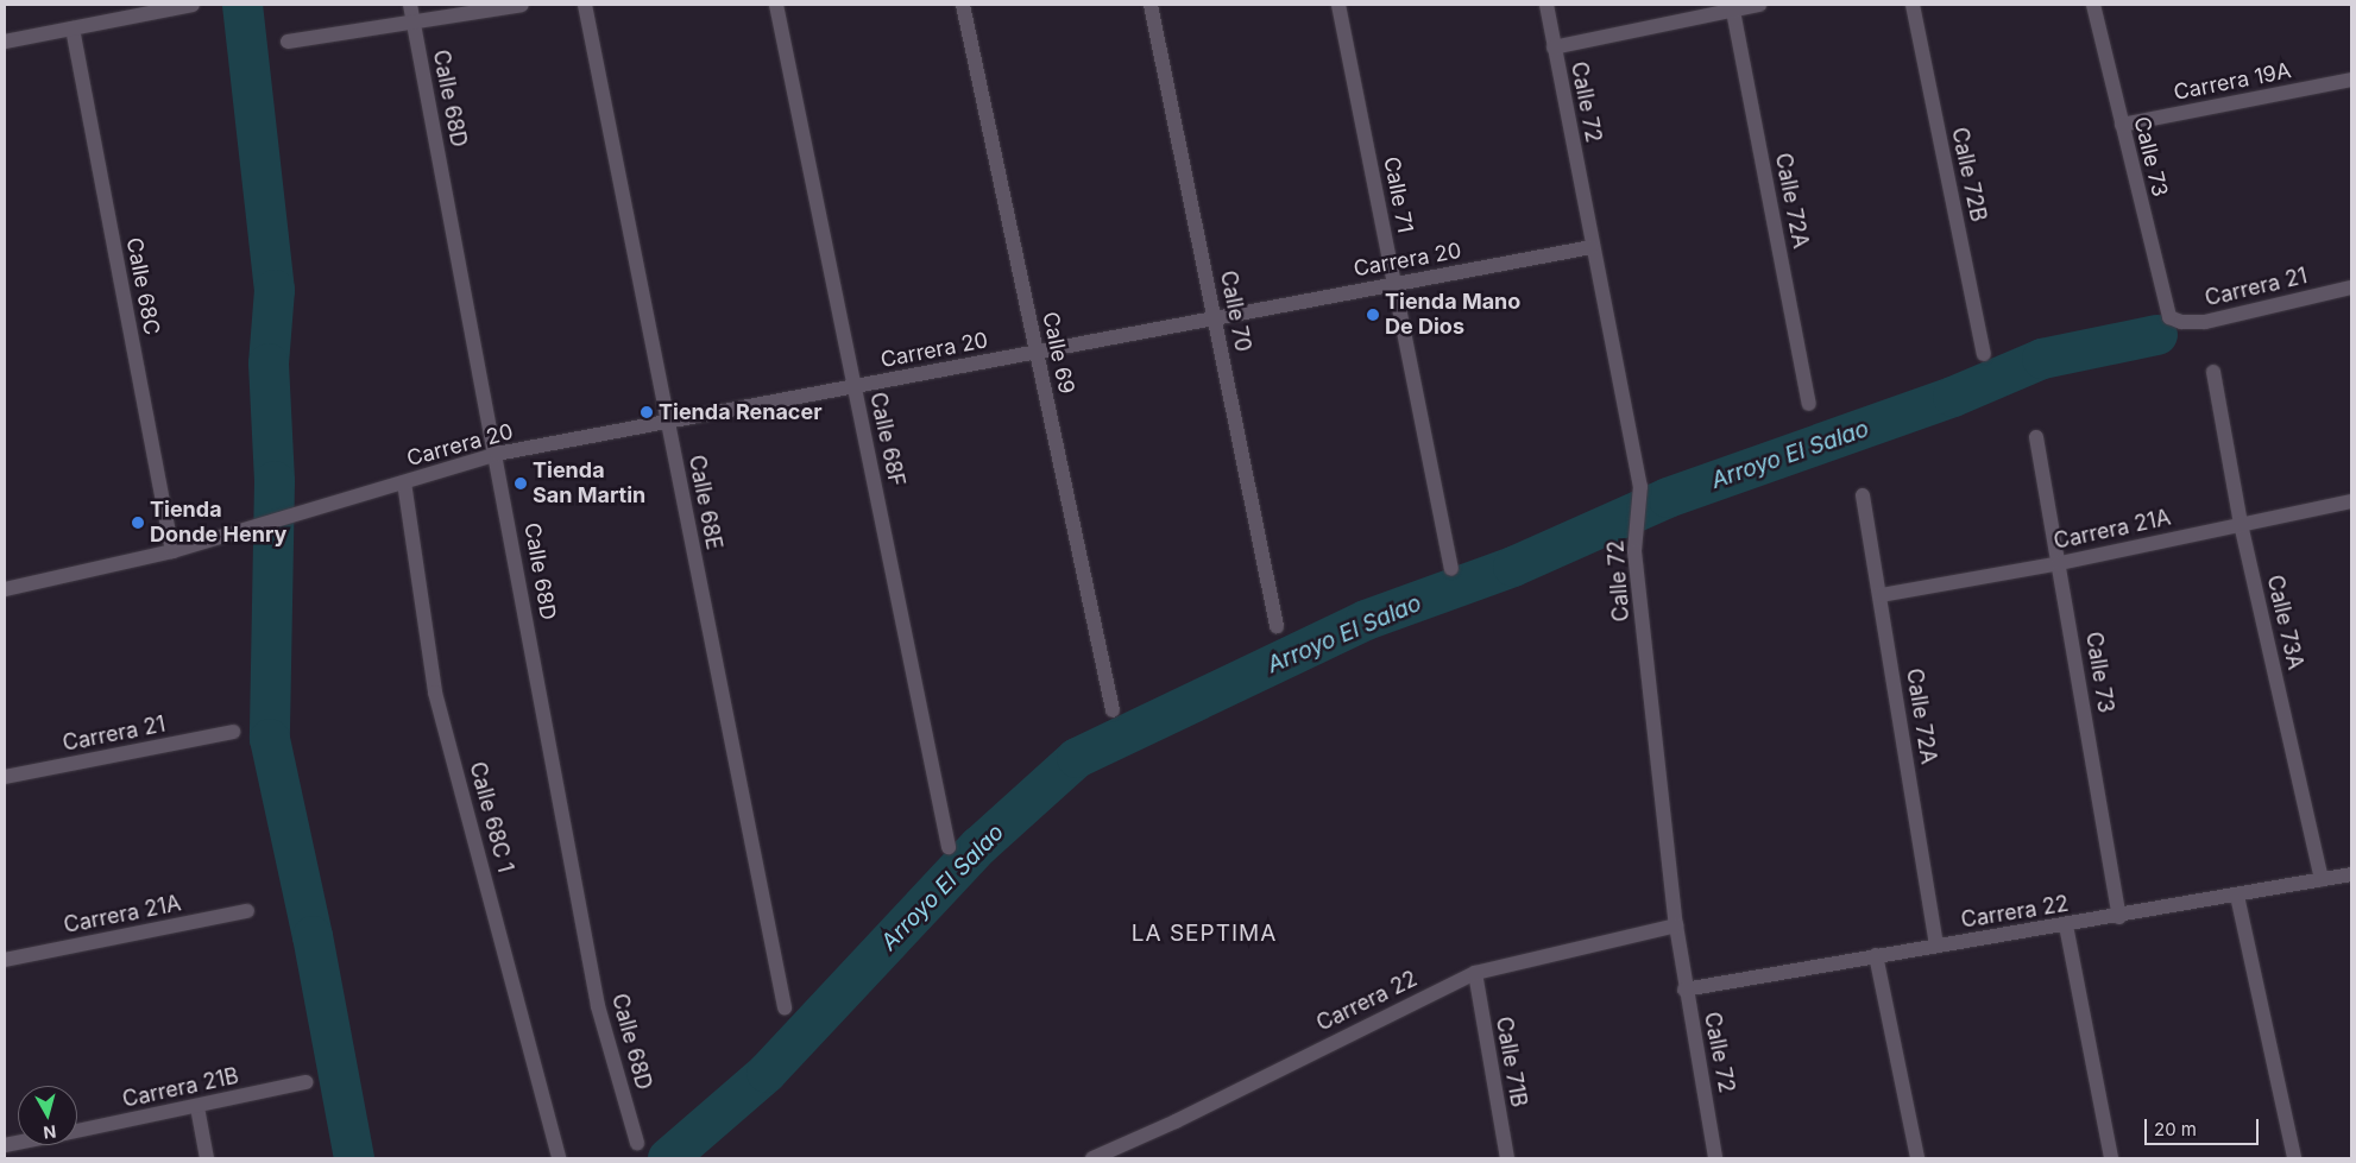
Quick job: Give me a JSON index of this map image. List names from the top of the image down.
{
  "streets": {
    "street": [
      "Carrera 19A",
      "Calle 68D",
      "Calle 72",
      "Calle 73",
      "Calle 72B",
      "Calle 71",
      "Calle 72A",
      "Carrera 20",
      "Calle 68C",
      "Carrera 21",
      "Calle 70",
      "Calle 69",
      "Calle 68F",
      "Calle 68E",
      "Carrera 21A",
      "Calle 73A",
      "Calle 68C 1",
      "Carrera 22",
      "Calle 71B",
      "Carrera 21B"
    ]
  },
  "crossings": [
    ["Carrera 19A", "Calle 73"],
    ["Calle 68D", "Carrera 20"],
    ["Calle 72", "Carrera 20"],
    ["Calle 72", "Carrera 22"],
    ["Calle 73", "Carrera 21"],
    ["Calle 73", "Carrera 21A"],
    ["Calle 73", "Carrera 22"],
    ["Calle 71", "Carrera 20"],
    ["Calle 72A", "Carrera 21A"],
    ["Calle 72A", "Carrera 22"],
    ["Carrera 20", "Calle 68C"],
    ["Carrera 20", "Calle 70"],
    ["Carrera 20", "Calle 69"],
    ["Carrera 20", "Calle 68F"],
    ["Carrera 20", "Calle 68E"],
    ["Carrera 20", "Calle 68C 1"],
    ["Carrera 21A", "Calle 73A"],
    ["Calle 73A", "Carrera 22"],
    ["Carrera 22", "Calle 71B"]
  ],
  "districts": ["LA SEPTIMA"],
  "water": ["Arroyo El Salao"],
  "places": [
    "Tienda Mano De Dios",
    "Tienda Renacer",
    "Tienda San Martin",
    "Tienda Donde Henry"
  ],
  "scale_bar": "20 m",
  "north": "bottom"
}
